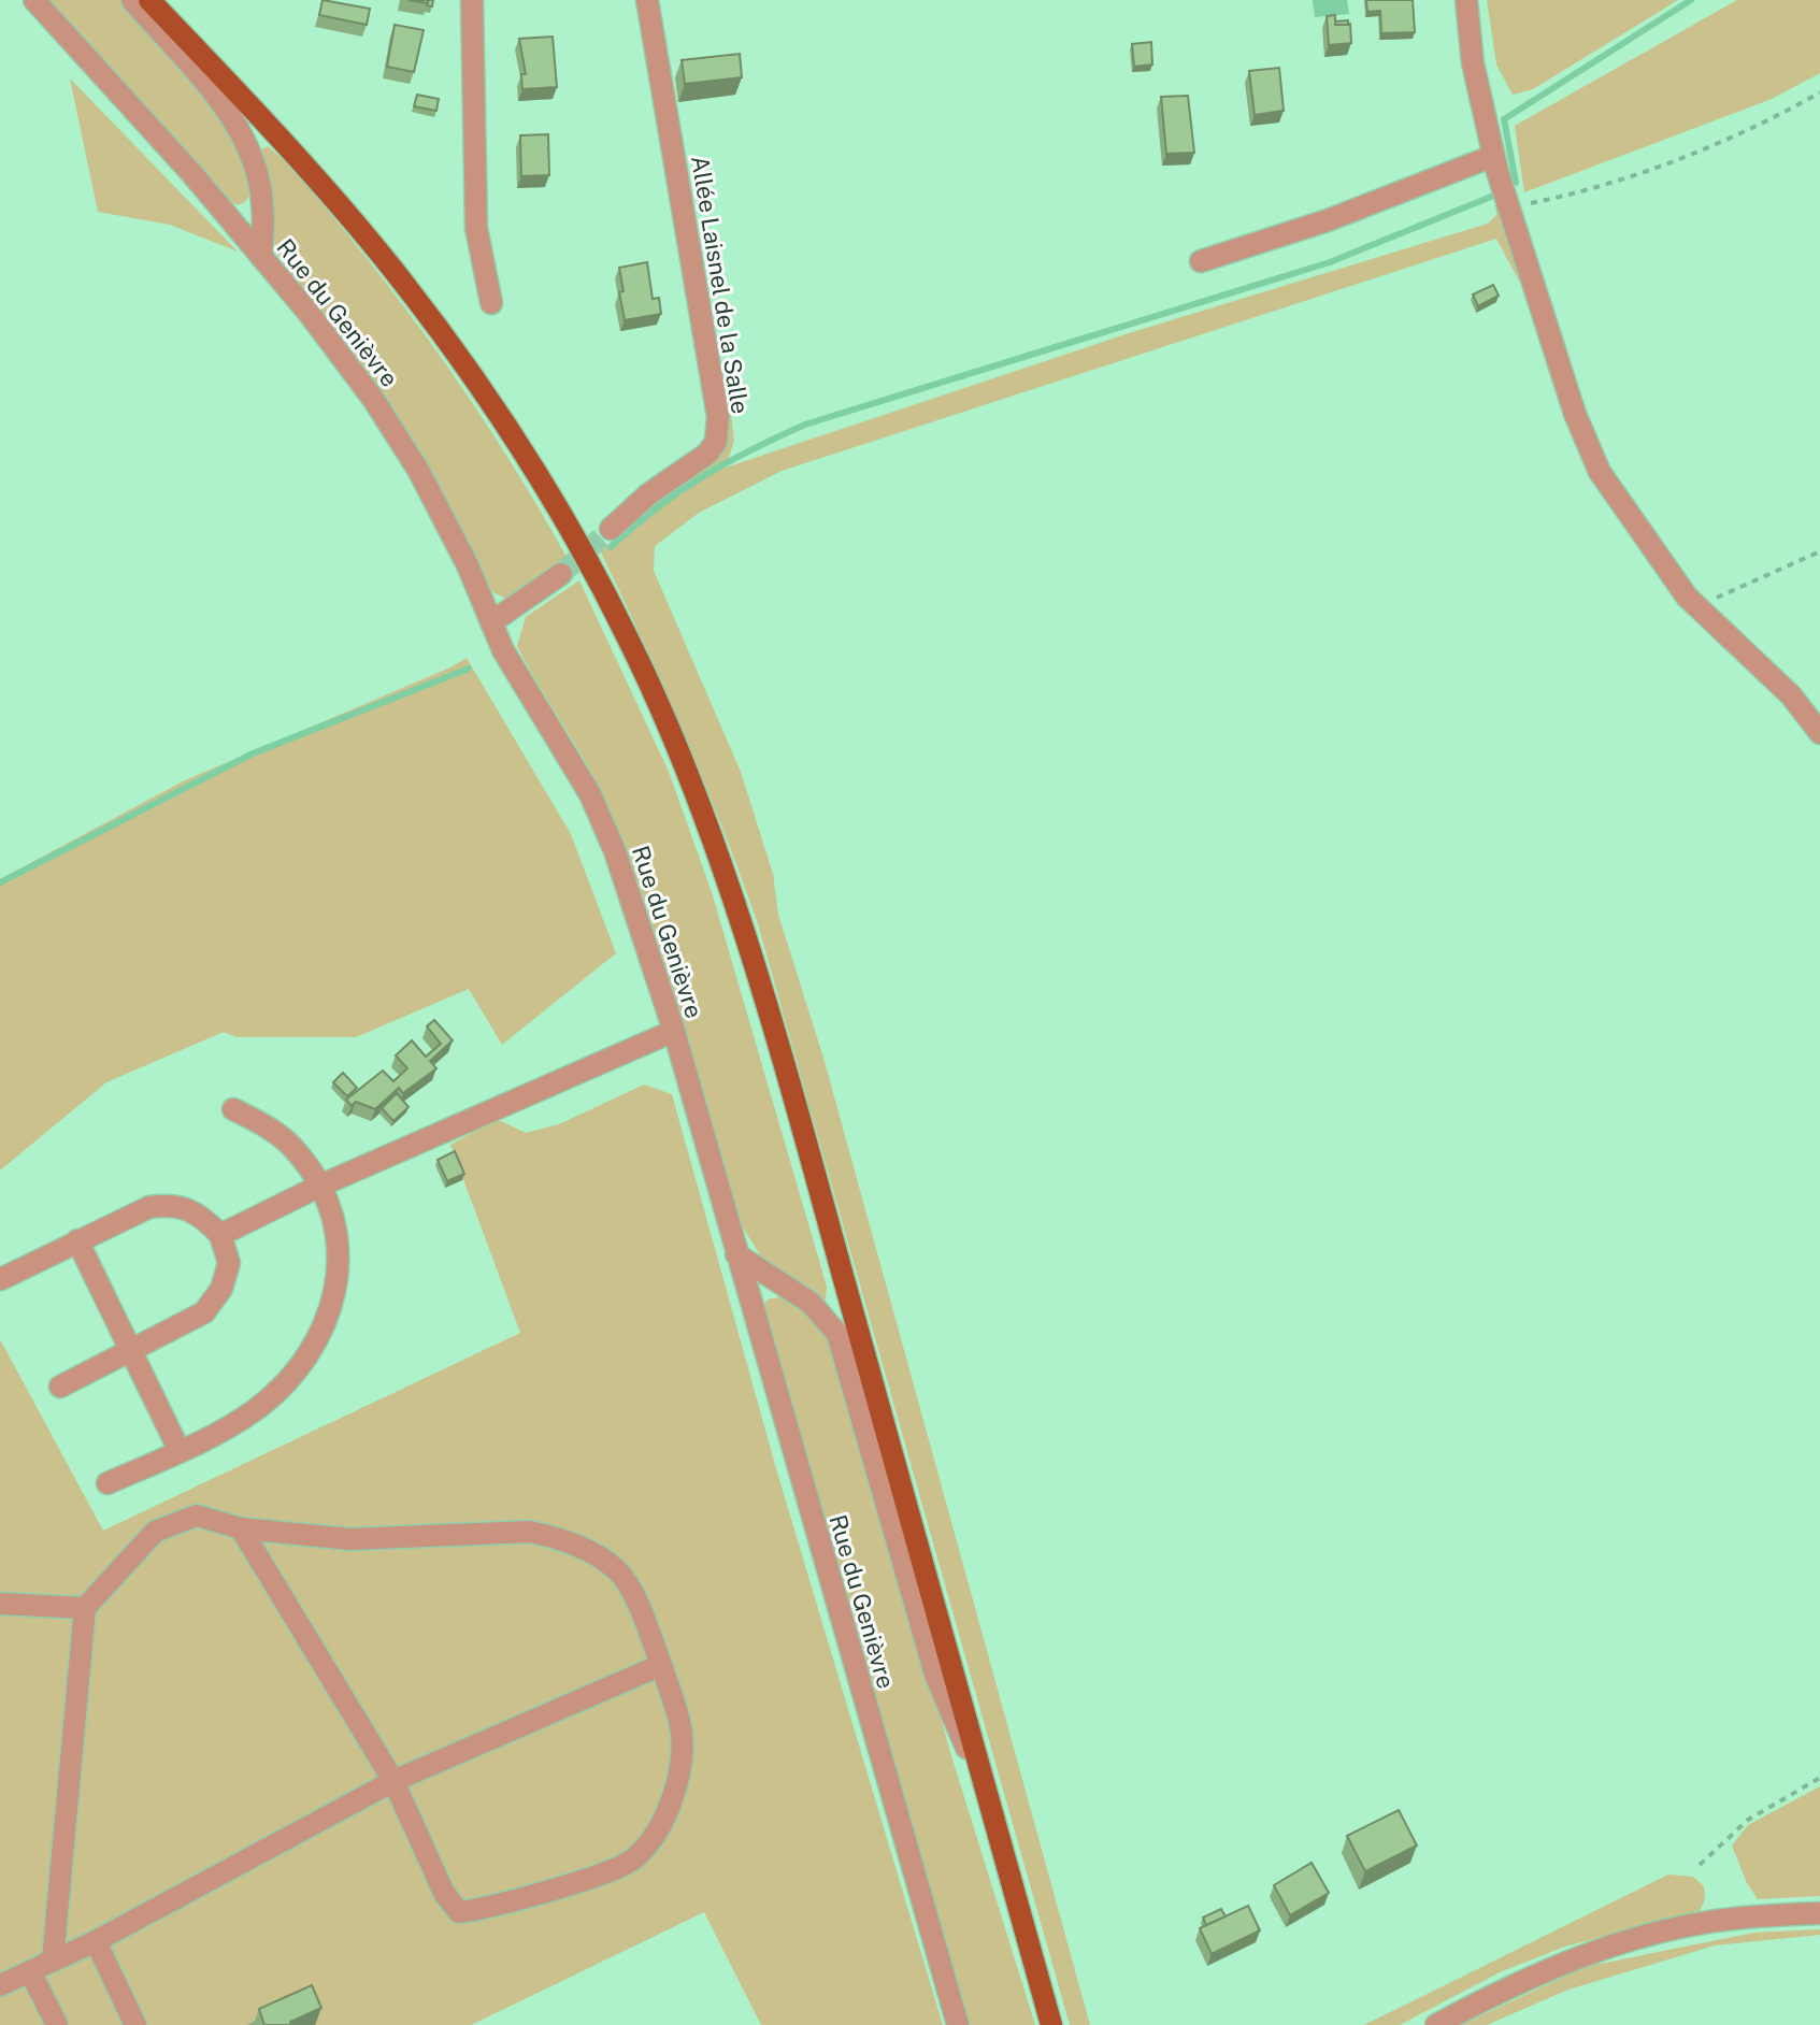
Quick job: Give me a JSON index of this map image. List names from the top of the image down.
{
  "streets": {
    "street": ["Allée Laisnel de la Salle", "Rue du Genièvre"]
  }
}
